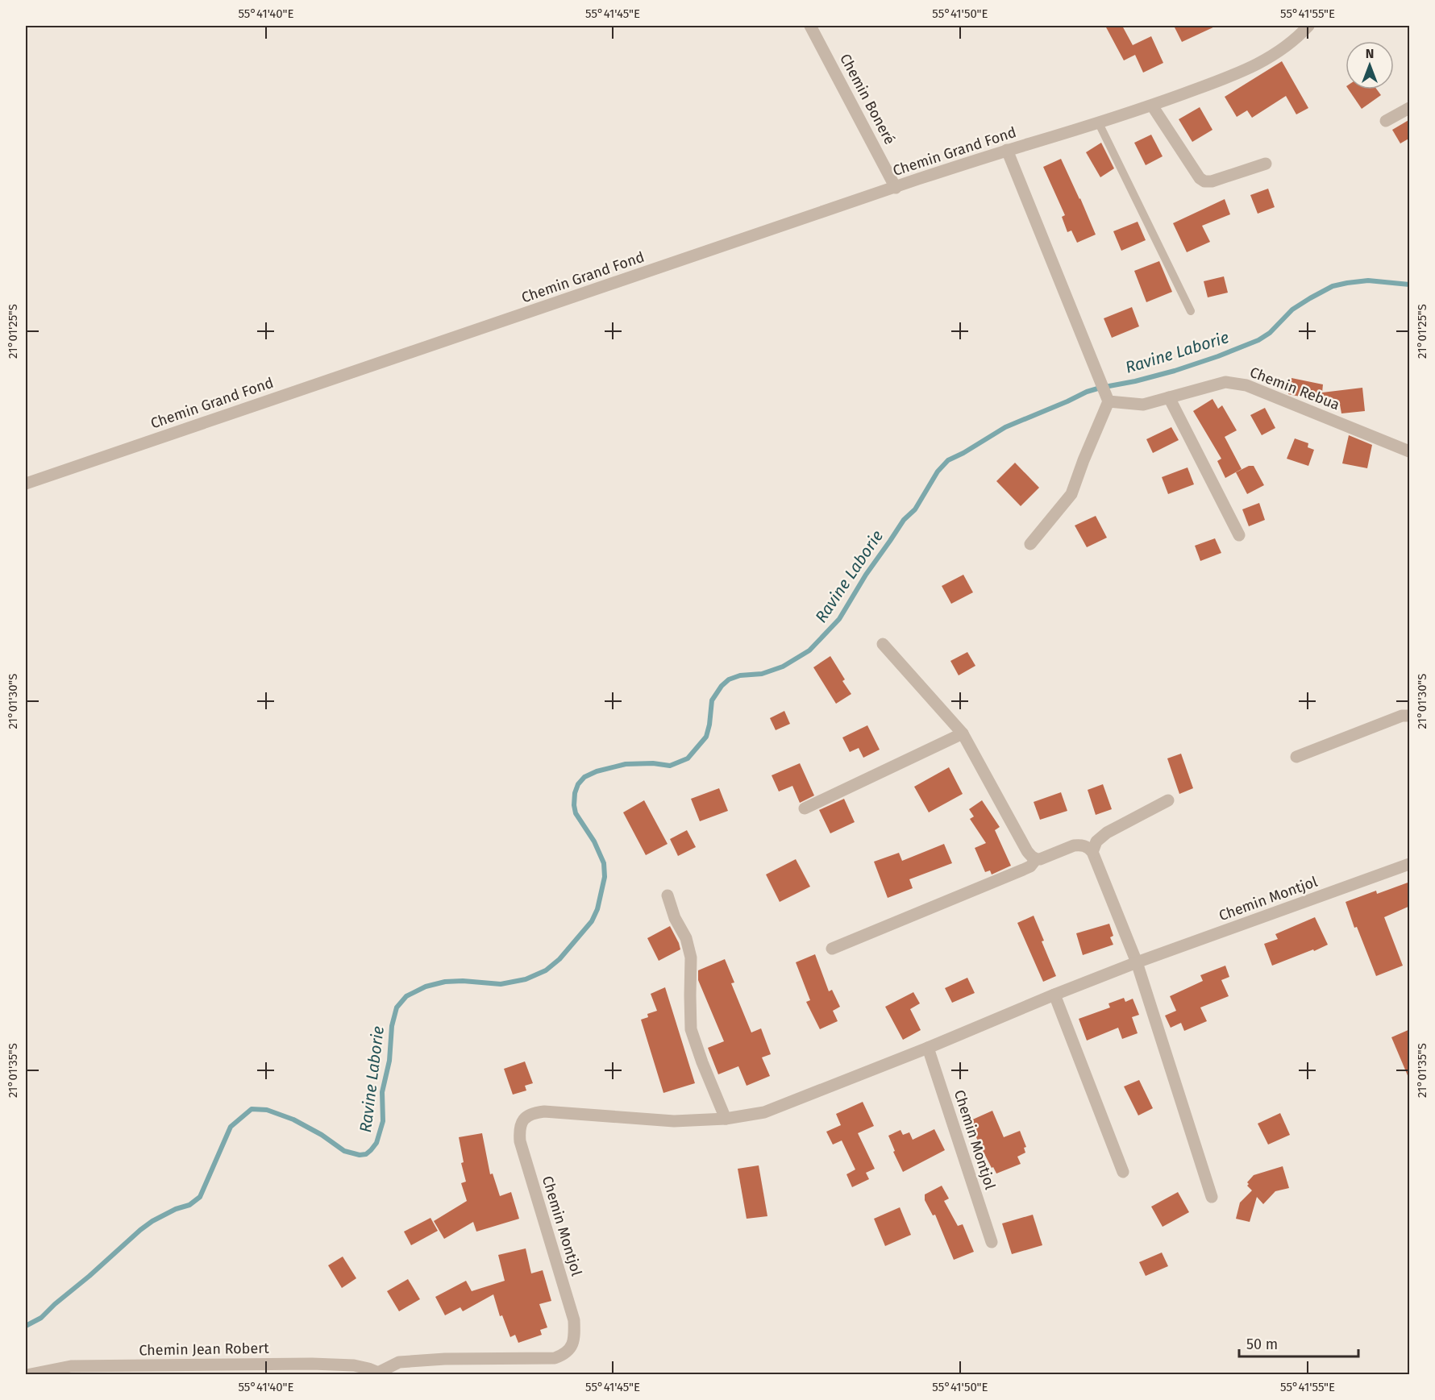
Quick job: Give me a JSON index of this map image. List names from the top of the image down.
{
  "streets": {
    "street": [
      "Chemin Boneré",
      "Chemin Grand Fond",
      "Chemin Rebua",
      "Chemin Montjol",
      "Chemin Jean Robert"
    ]
  },
  "crossings": [
    ["Chemin Boneré", "Chemin Grand Fond"],
    ["Chemin Montjol", "Chemin Jean Robert"]
  ],
  "water": ["Ravine Laborie"],
  "scale_bar": "50 m",
  "north": "top",
  "coordinates": [
    "55°41'40\"E",
    "55°41'45\"E",
    "55°41'50\"E",
    "55°41'55\"E",
    "21°01'25\"S",
    "21°01'30\"S",
    "21°01'35\"S"
  ]
}
